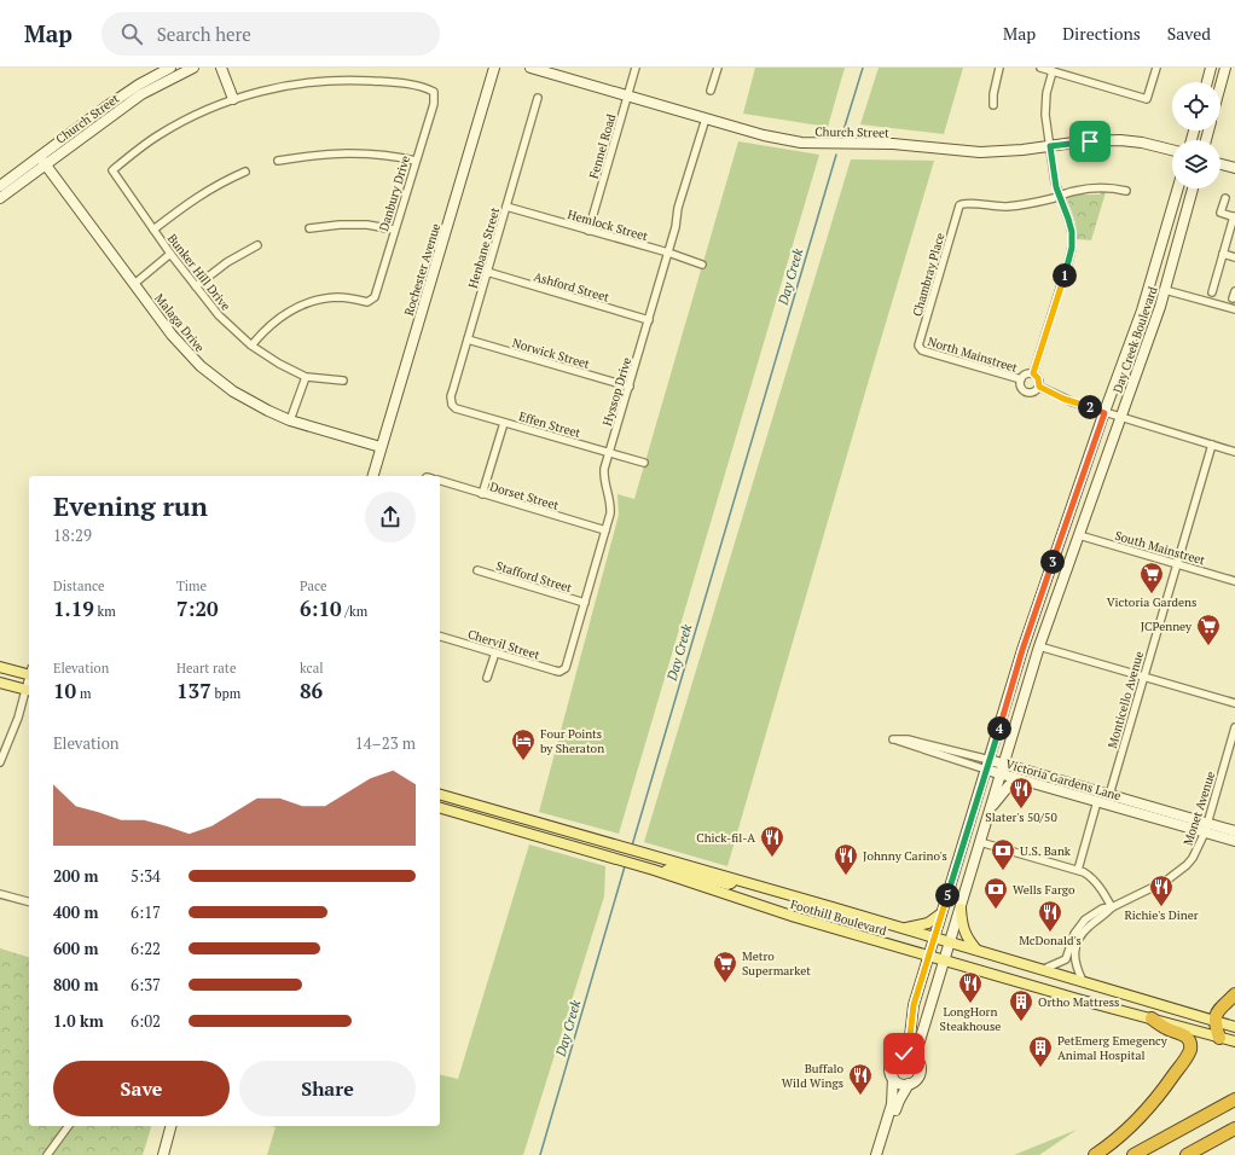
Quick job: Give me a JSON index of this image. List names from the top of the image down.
{
  "streets": {
    "main road": [
      "Church Street",
      "Rochester Avenue",
      "Malaga Drive",
      "Day Creek Boulevard",
      "Victoria Gardens Lane",
      "Foothill Boulevard"
    ],
    "street": [
      "Fennel Road",
      "Danbury Drive",
      "Hemlock Street",
      "Henbane Street",
      "Bunker Hill Drive",
      "Chambray Place",
      "Ashford Street",
      "Norwick Street",
      "North Mainstreet",
      "Hyssop Drive",
      "Effen Street",
      "Dorset Street",
      "South Mainstreet",
      "Stafford Street",
      "Chervil Street",
      "Monticello Avenue",
      "Monet Avenue"
    ]
  },
  "crossings": [
    ["Church Street", "Fennel Road"],
    ["Church Street", "Malaga Drive"],
    ["Church Street", "Hyssop Drive"],
    ["Fennel Road", "Hemlock Street"],
    ["Danbury Drive", "Bunker Hill Drive"],
    ["Hemlock Street", "Henbane Street"],
    ["Hemlock Street", "Hyssop Drive"],
    ["Henbane Street", "Ashford Street"],
    ["Henbane Street", "Norwick Street"],
    ["Henbane Street", "Effen Street"],
    ["Rochester Avenue", "Malaga Drive"],
    ["Chambray Place", "North Mainstreet"],
    ["Ashford Street", "Hyssop Drive"],
    ["Day Creek Boulevard", "South Mainstreet"],
    ["Day Creek Boulevard", "Victoria Gardens Lane"],
    ["Day Creek Boulevard", "Foothill Boulevard"],
    ["Norwick Street", "Hyssop Drive"],
    ["Hyssop Drive", "Effen Street"],
    ["Hyssop Drive", "Dorset Street"],
    ["Hyssop Drive", "Stafford Street"],
    ["Hyssop Drive", "Chervil Street"],
    ["South Mainstreet", "Monticello Avenue"],
    ["Monticello Avenue", "Victoria Gardens Lane"],
    ["Victoria Gardens Lane", "Monet Avenue"],
    ["Monet Avenue", "Foothill Boulevard"]
  ],
  "water": ["Day Creek"],
  "places": {
    "supermarket": ["Victoria Gardens", "JCPenney", "Metro Supermarket"],
    "hotel": ["Four Points by Sheraton"],
    "restaurant": [
      "Slater's 50/50",
      "Chick-fil-A",
      "Johnny Carino's",
      "Richie's Diner",
      "McDonald's",
      "LongHorn Steakhouse",
      "Buffalo Wild Wings"
    ],
    "bank": ["U.S. Bank", "Wells Fargo"],
    "building": ["Ortho Mattress", "PetEmerg Emegency Animal Hospital"]
  },
  "page": {
    "header": "Map",
    "search": "Search here",
    "nav": ["Map", "Directions", "Saved"],
    "pins": [
      "1",
      "2",
      "3",
      "4",
      "5"
    ],
    "heading": ["Evening run", "18:29"],
    "stats": [
      ["Distance", "1.19 km"],
      ["Time", "7:20"],
      ["Pace", "6:10 /km"],
      ["Elevation", "10 m"],
      ["Heart rate", "137 bpm"],
      ["kcal", "86"]
    ],
    "chart": ["Elevation", "14–23 m"],
    "list": [
      {
        "name": "200 m",
        "note": "5:34"
      },
      {
        "name": "400 m",
        "note": "6:17"
      },
      {
        "name": "600 m",
        "note": "6:22"
      },
      {
        "name": "800 m",
        "note": "6:37"
      },
      {
        "name": "1.0 km",
        "note": "6:02"
      }
    ],
    "buttons": ["Save", "Share"]
  }
}
